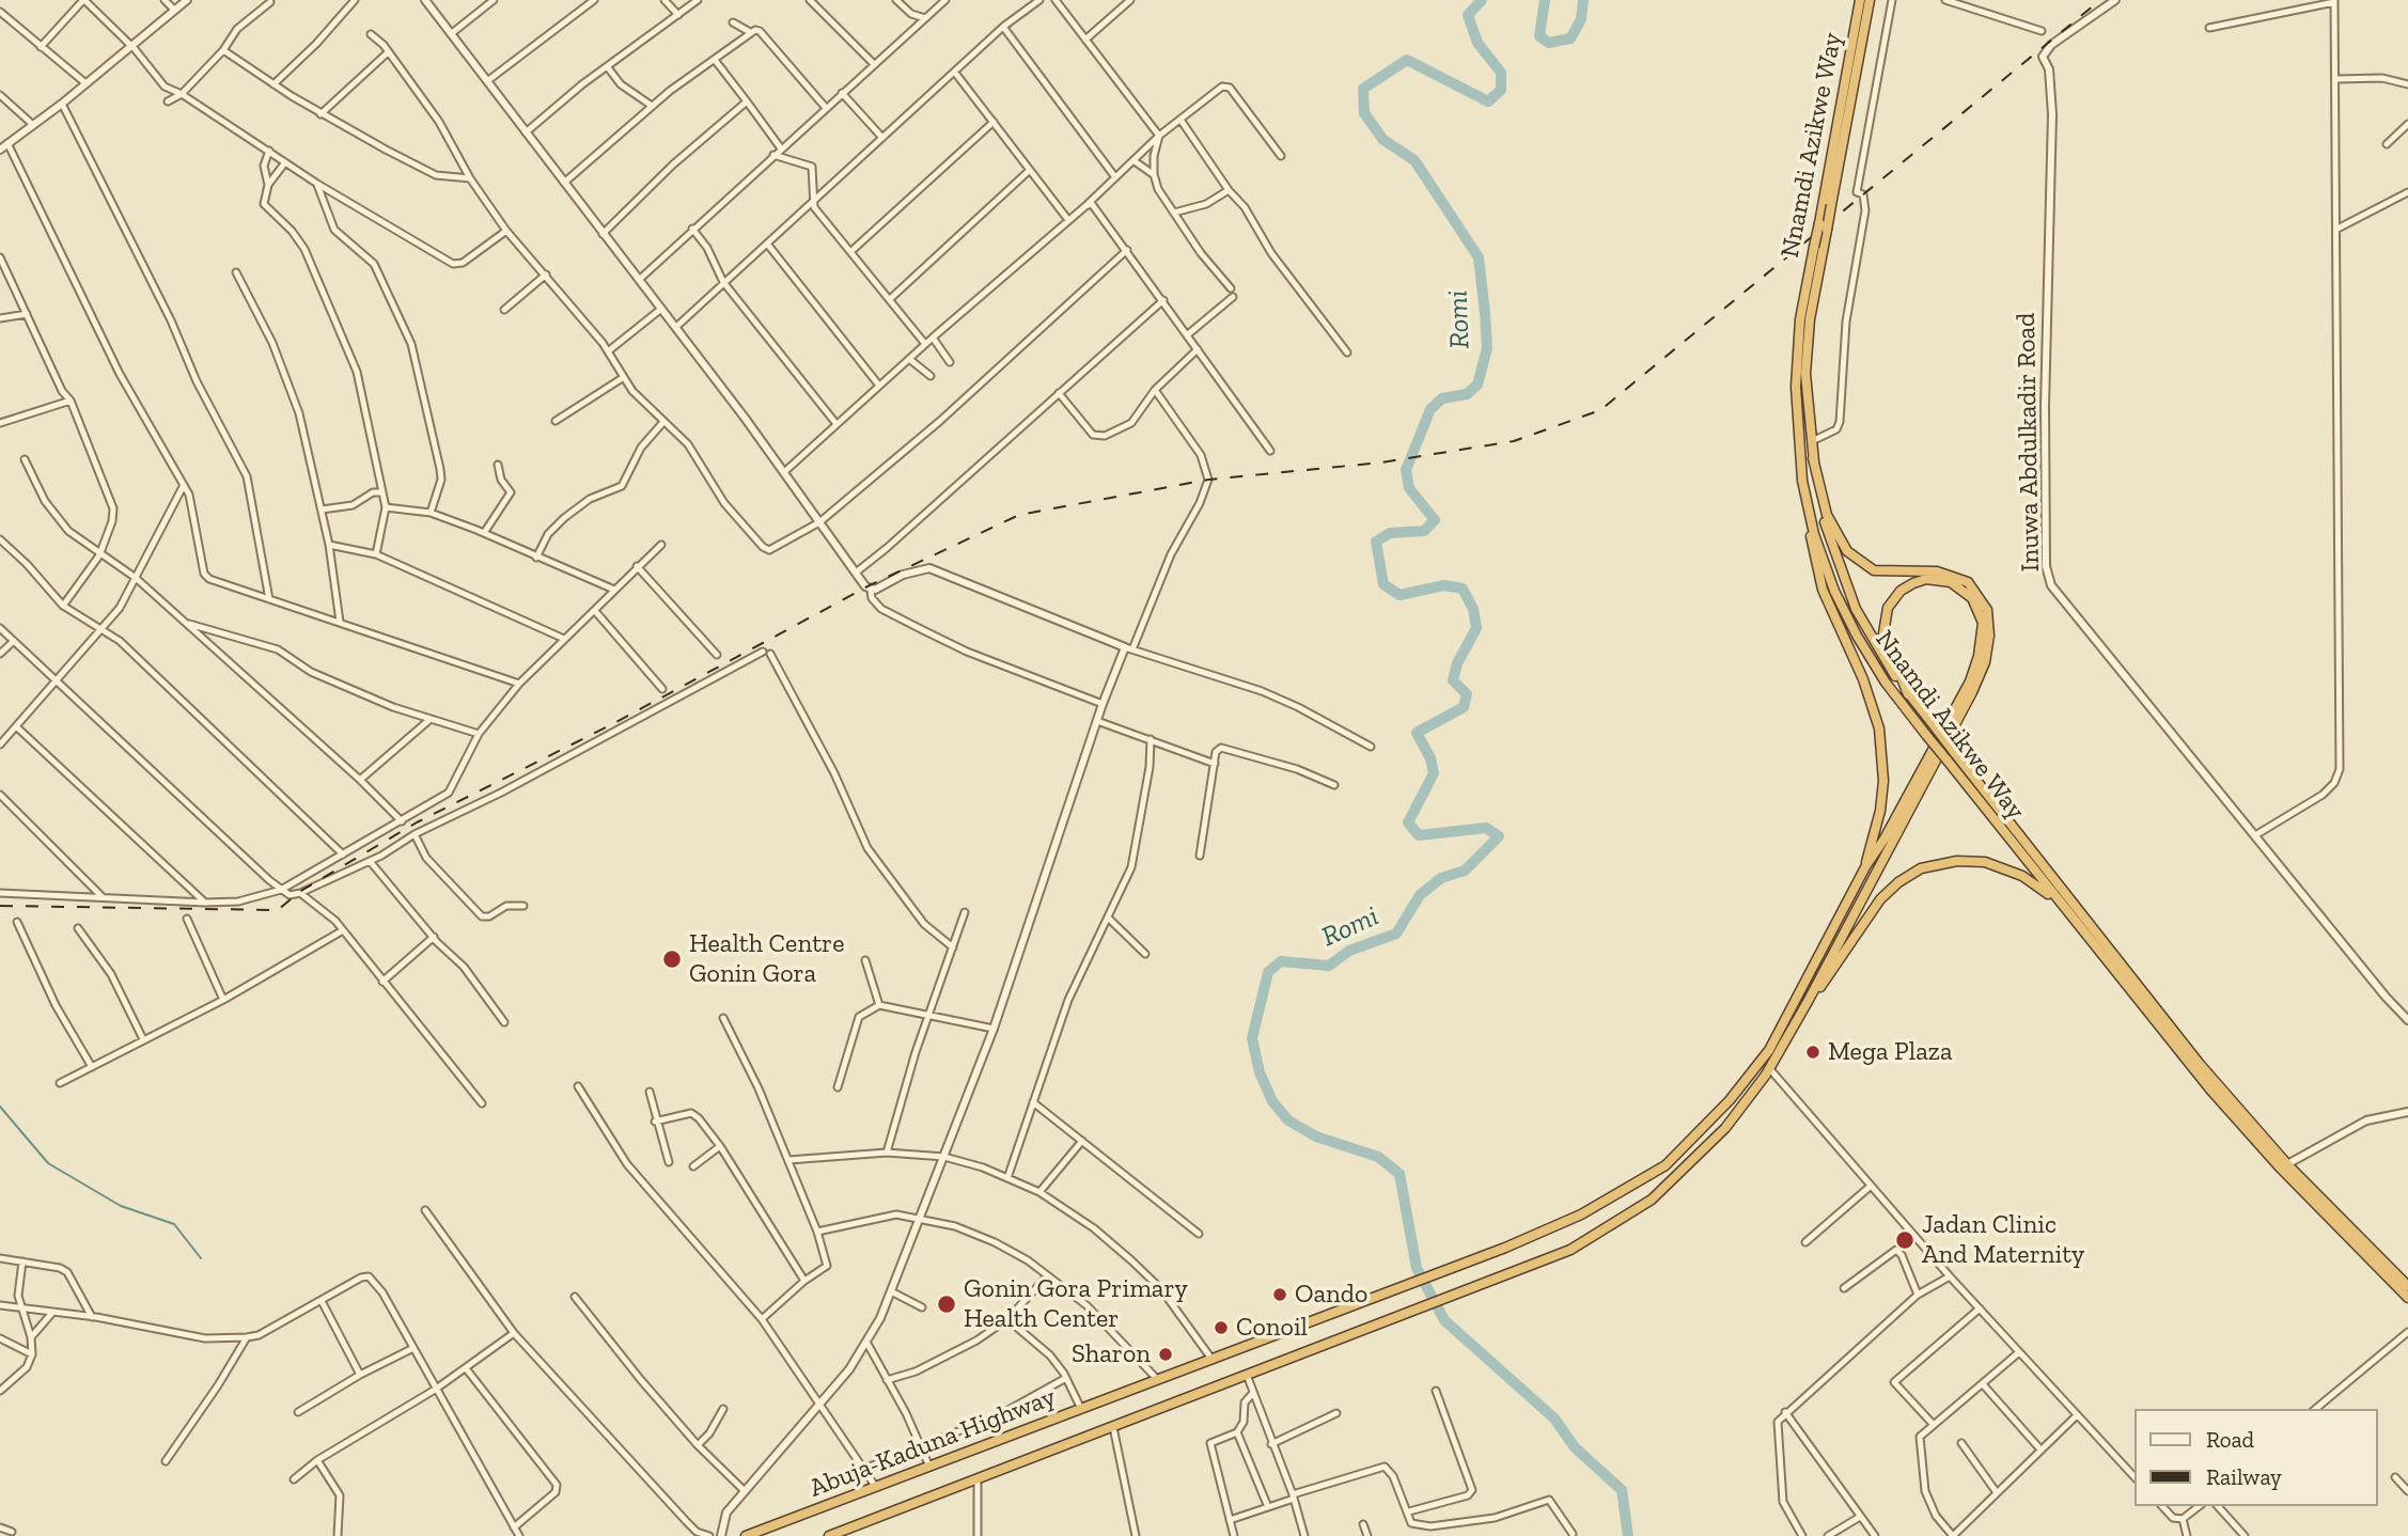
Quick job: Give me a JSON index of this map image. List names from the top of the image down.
{
  "streets": {
    "highway": ["Nnamdi Azikwe Way", "Abuja-Kaduna Highway"],
    "street": ["Inuwa Abdulkadir Road"]
  },
  "water": ["Romi"],
  "places": [
    "Health Centre Gonin Gora",
    "Mega Plaza",
    "Jadan Clinic And Maternity",
    "Oando",
    "Gonin Gora Primary Health Center",
    "Conoil",
    "Sharon"
  ],
  "legend": ["Road", "Railway"]
}
